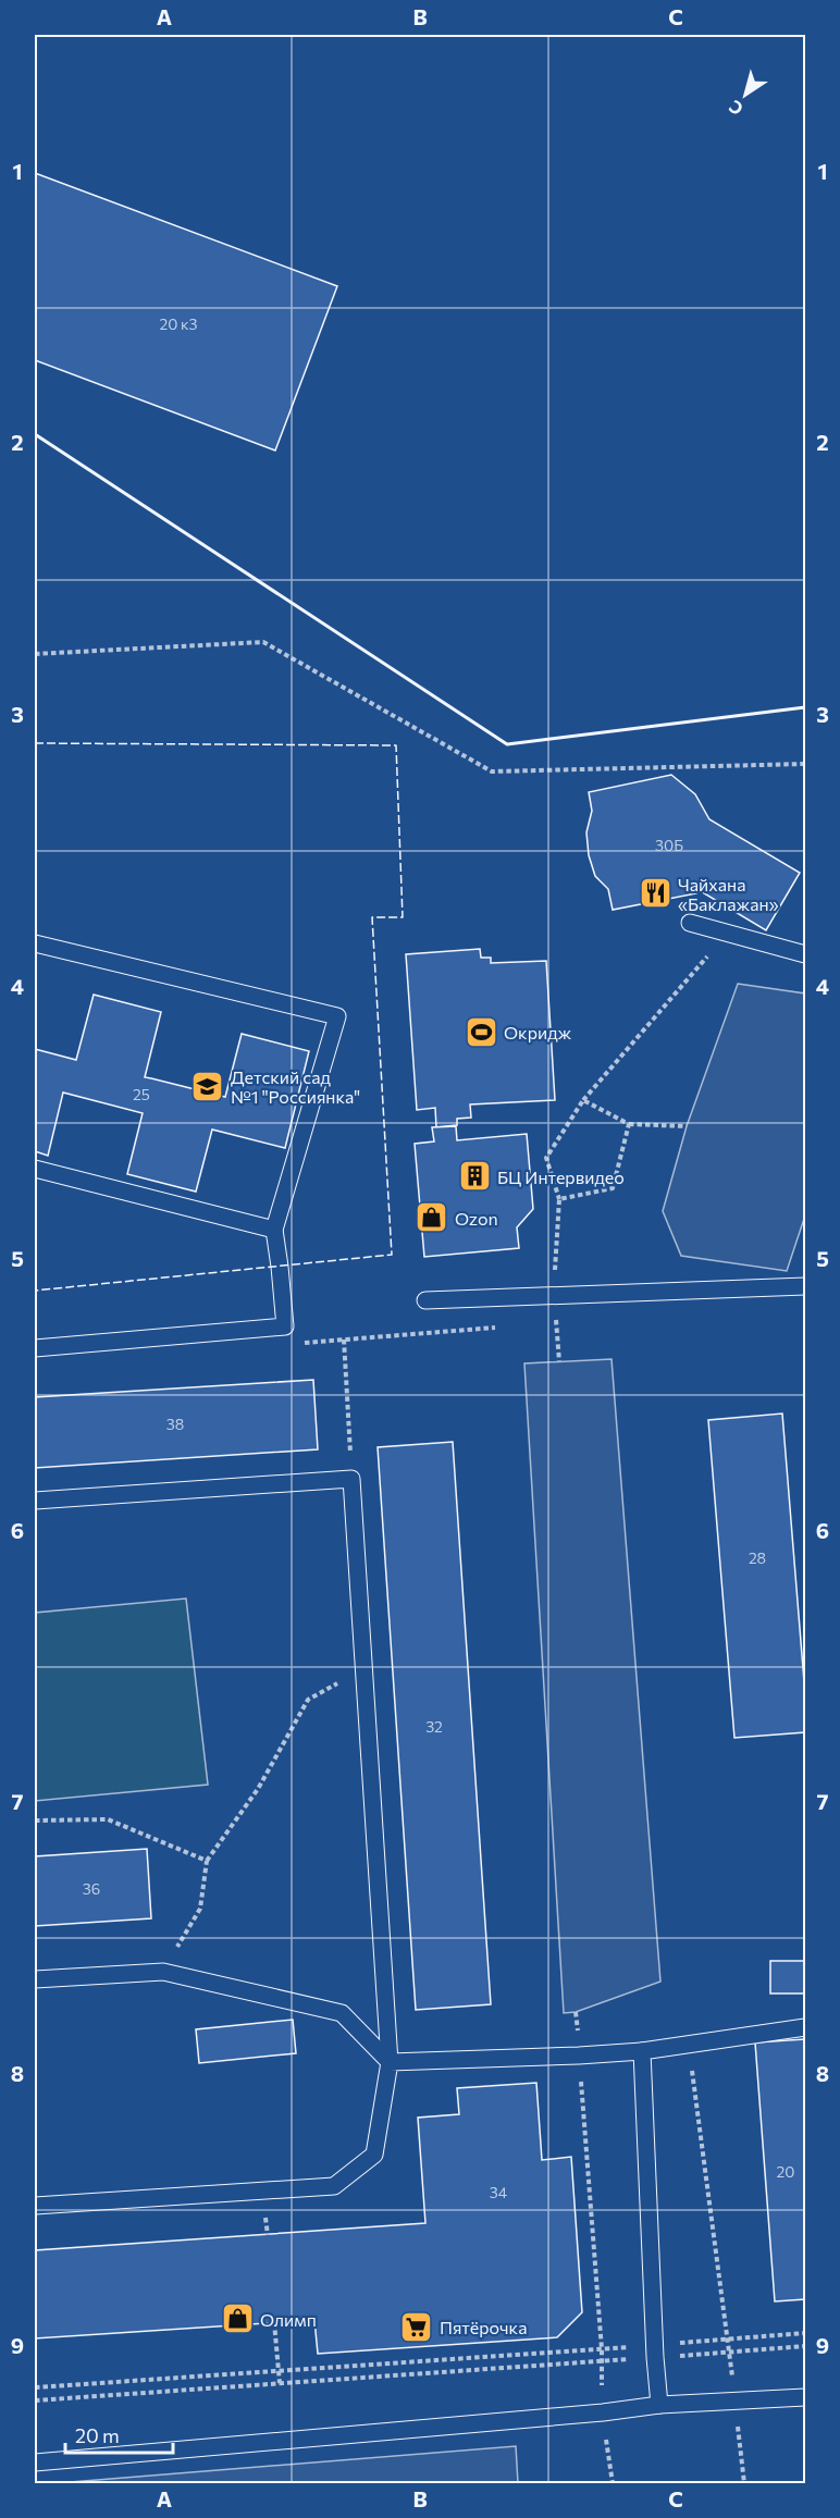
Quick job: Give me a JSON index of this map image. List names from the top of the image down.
{
  "places": {
    "restaurant": ["Чайхана «Баклажан»"],
    "sports": ["Окридж"],
    "school or university": ["Детский сад №1 \"Россиянка\""],
    "building": ["БЦ Интервидео"],
    "shop": ["Ozon", "Олимп"],
    "supermarket": ["Пятёрочка"]
  },
  "house_numbers": [
    "20 к3",
    "30Б",
    "25",
    "38",
    "28",
    "32",
    "36",
    "20",
    "34"
  ],
  "scale_bar": "20 m",
  "north": "bottom left",
  "grid": {
    "columns": ["A", "B", "C"],
    "rows": [
      "1",
      "2",
      "3",
      "4",
      "5",
      "6",
      "7",
      "8",
      "9"
    ]
  }
}
